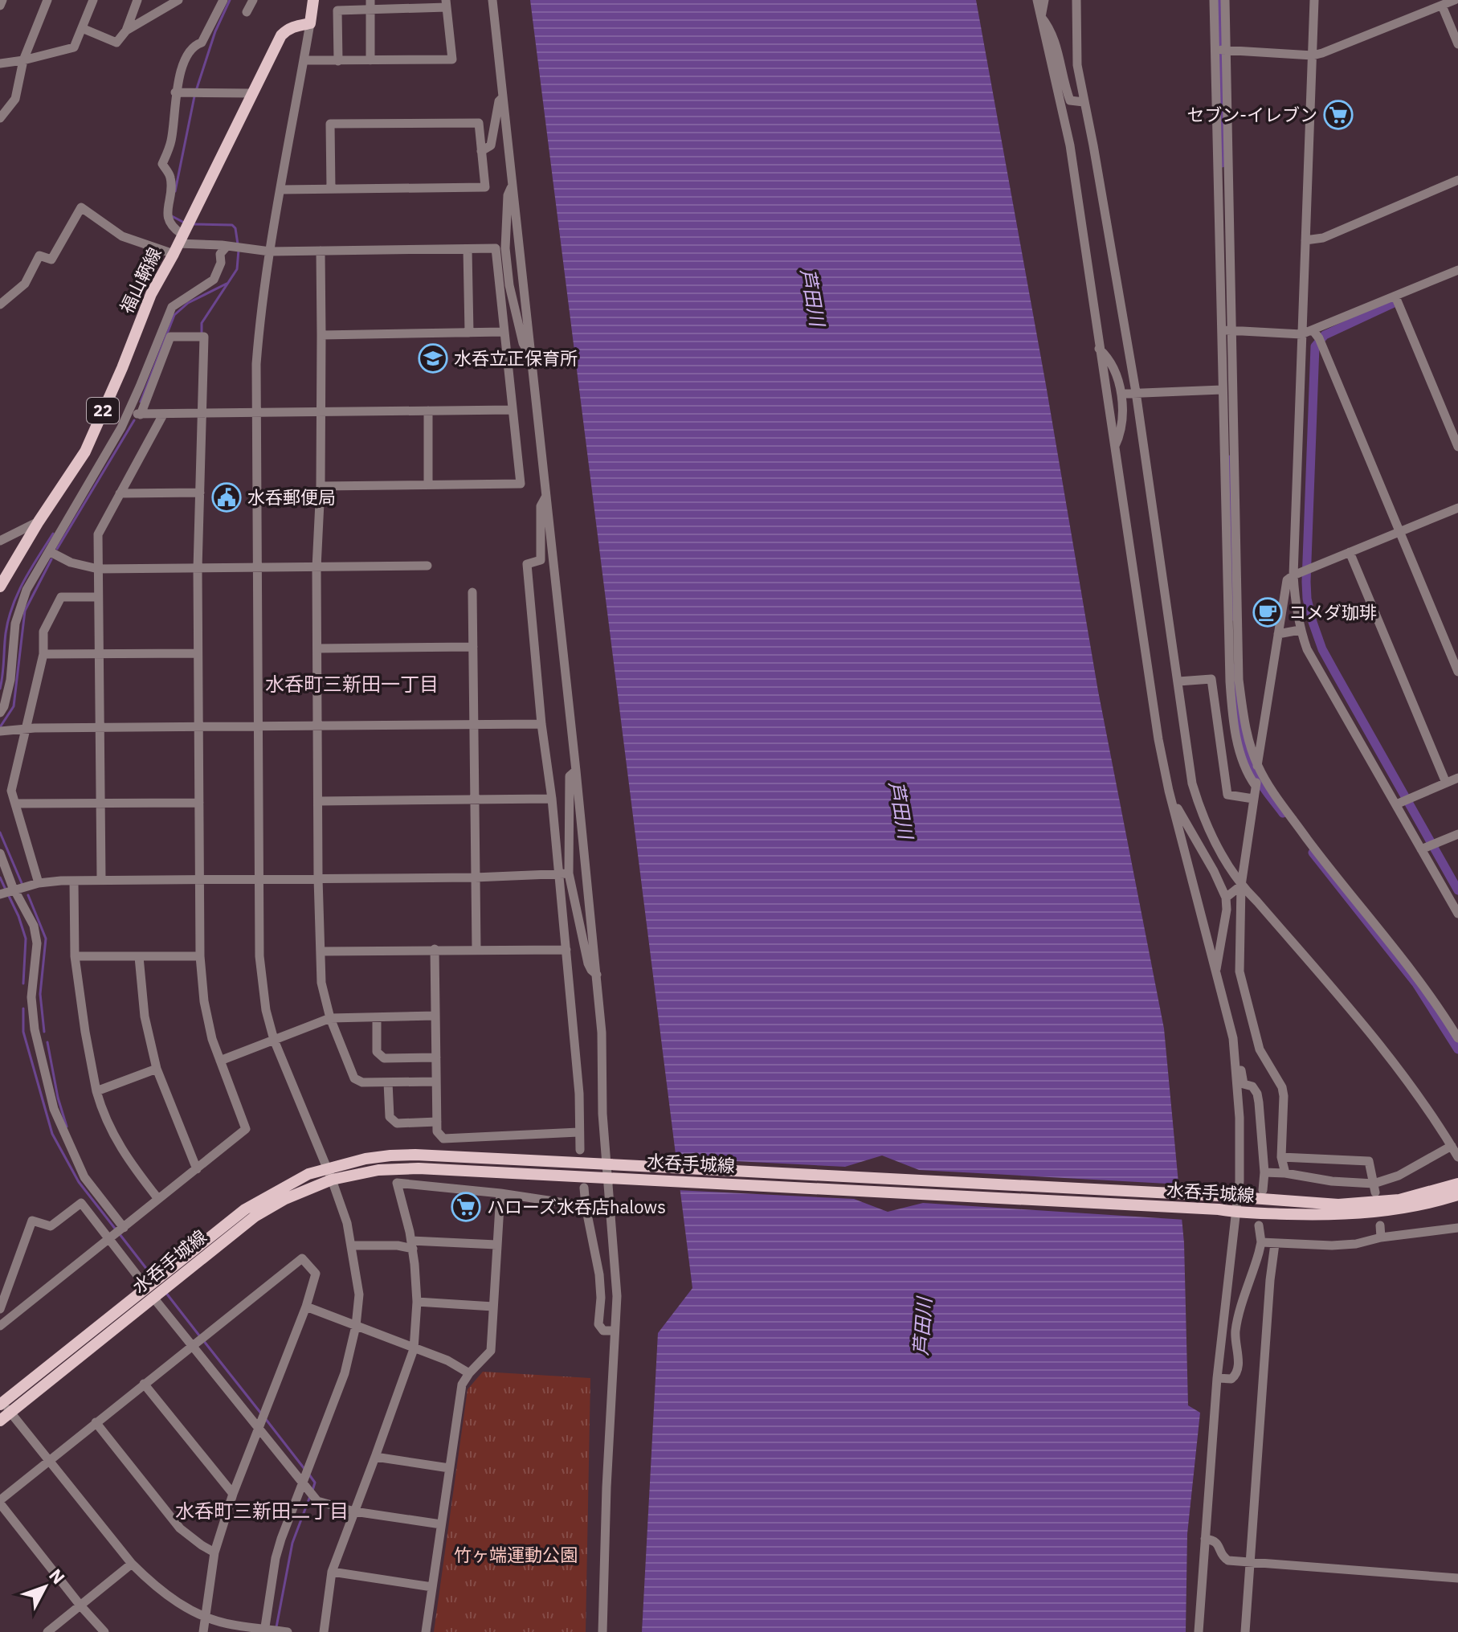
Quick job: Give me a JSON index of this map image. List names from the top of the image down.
{
  "streets": {
    "main road": ["福山鞆線", "22", "水呑手城線"]
  },
  "districts": ["水呑町三新田一丁目", "水呑町三新田二丁目"],
  "water": ["芦田川"],
  "parks": ["竹ヶ端運動公園"],
  "places": {
    "supermarket": ["セブン-イレブン", "ハローズ水呑店halows"],
    "school or university": ["水呑立正保育所"],
    "public building": ["水呑郵便局"],
    "cafe": ["コメダ珈琲"]
  },
  "north": "top right"
}
